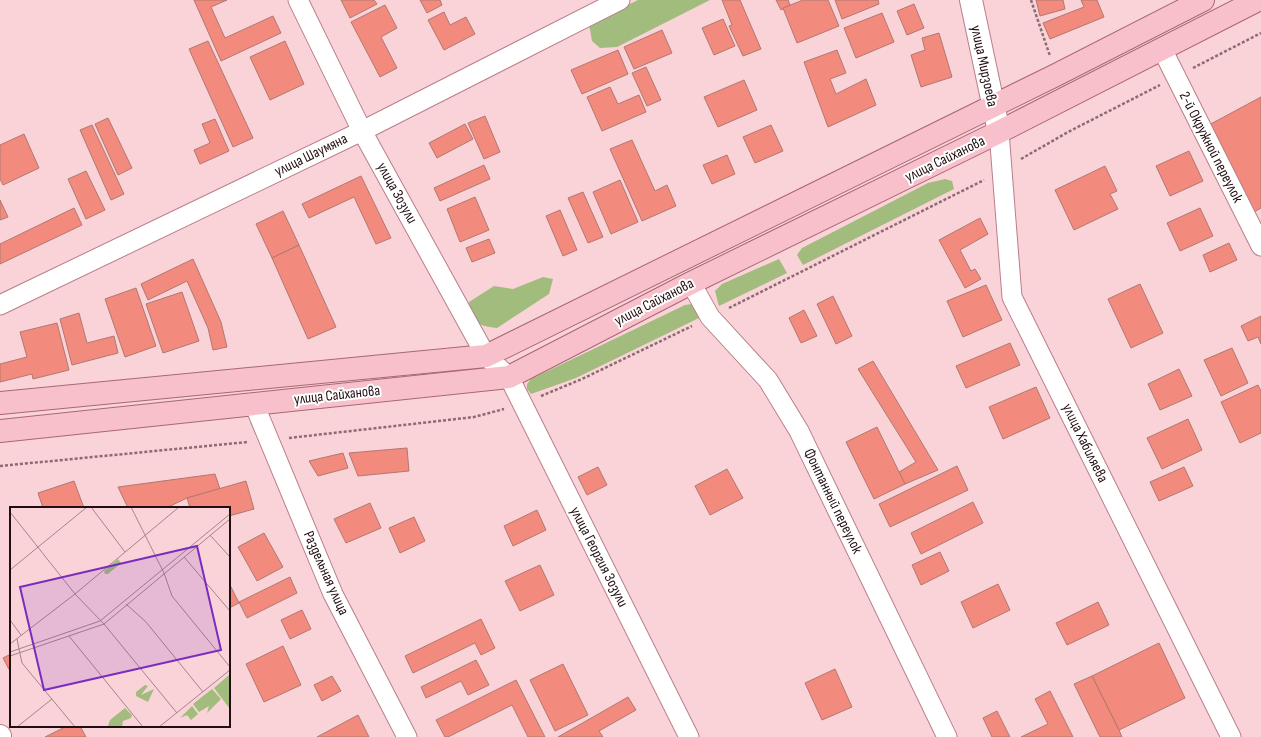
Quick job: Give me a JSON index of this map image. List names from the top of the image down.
{
  "streets": {
    "main road": ["улица Сайханова"],
    "street": [
      "улица Мирзоева",
      "2-й Окружной переулок",
      "улица Шаумяна",
      "улица Зозули",
      "улица Хабиляева",
      "Фонтанный переулок",
      "улица Георгия Зозули",
      "Раздельная улица"
    ]
  },
  "crossings": [
    ["улица Мирзоева", "улица Сайханова"],
    ["улица Мирзоева", "улица Хабиляева"],
    ["2-й Окружной переулок", "улица Сайханова"],
    ["улица Шаумяна", "улица Зозули"],
    ["улица Сайханова", "улица Зозули"],
    ["улица Сайханова", "улица Хабиляева"],
    ["улица Сайханова", "Фонтанный переулок"],
    ["улица Сайханова", "улица Георгия Зозули"],
    ["улица Сайханова", "Раздельная улица"],
    ["улица Зозули", "улица Георгия Зозули"]
  ]
}
